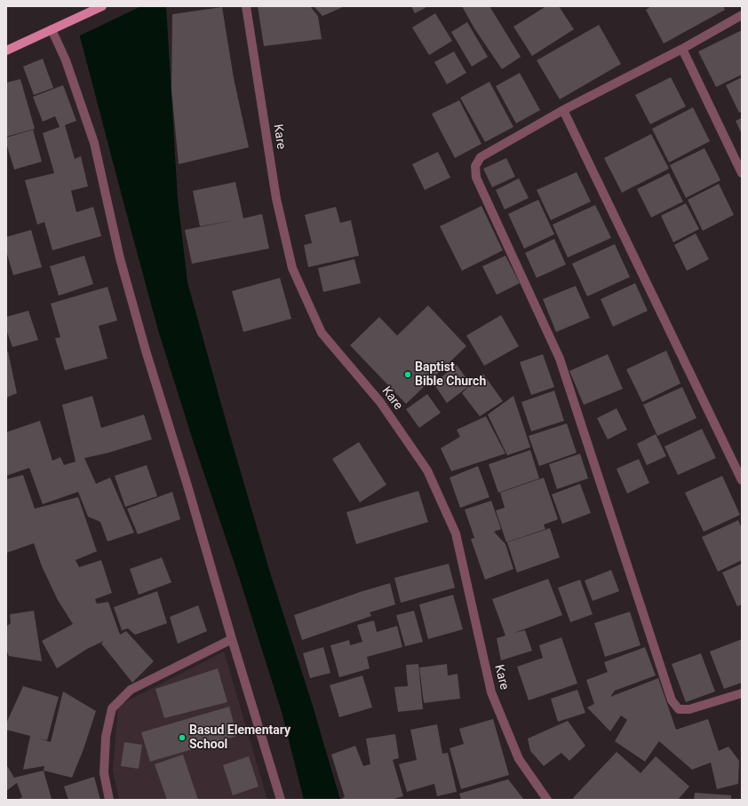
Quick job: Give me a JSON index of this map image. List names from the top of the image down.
{
  "streets": {
    "street": ["Kare"]
  },
  "places": ["Baptist Bible Church", "Basud Elementary School"]
}
